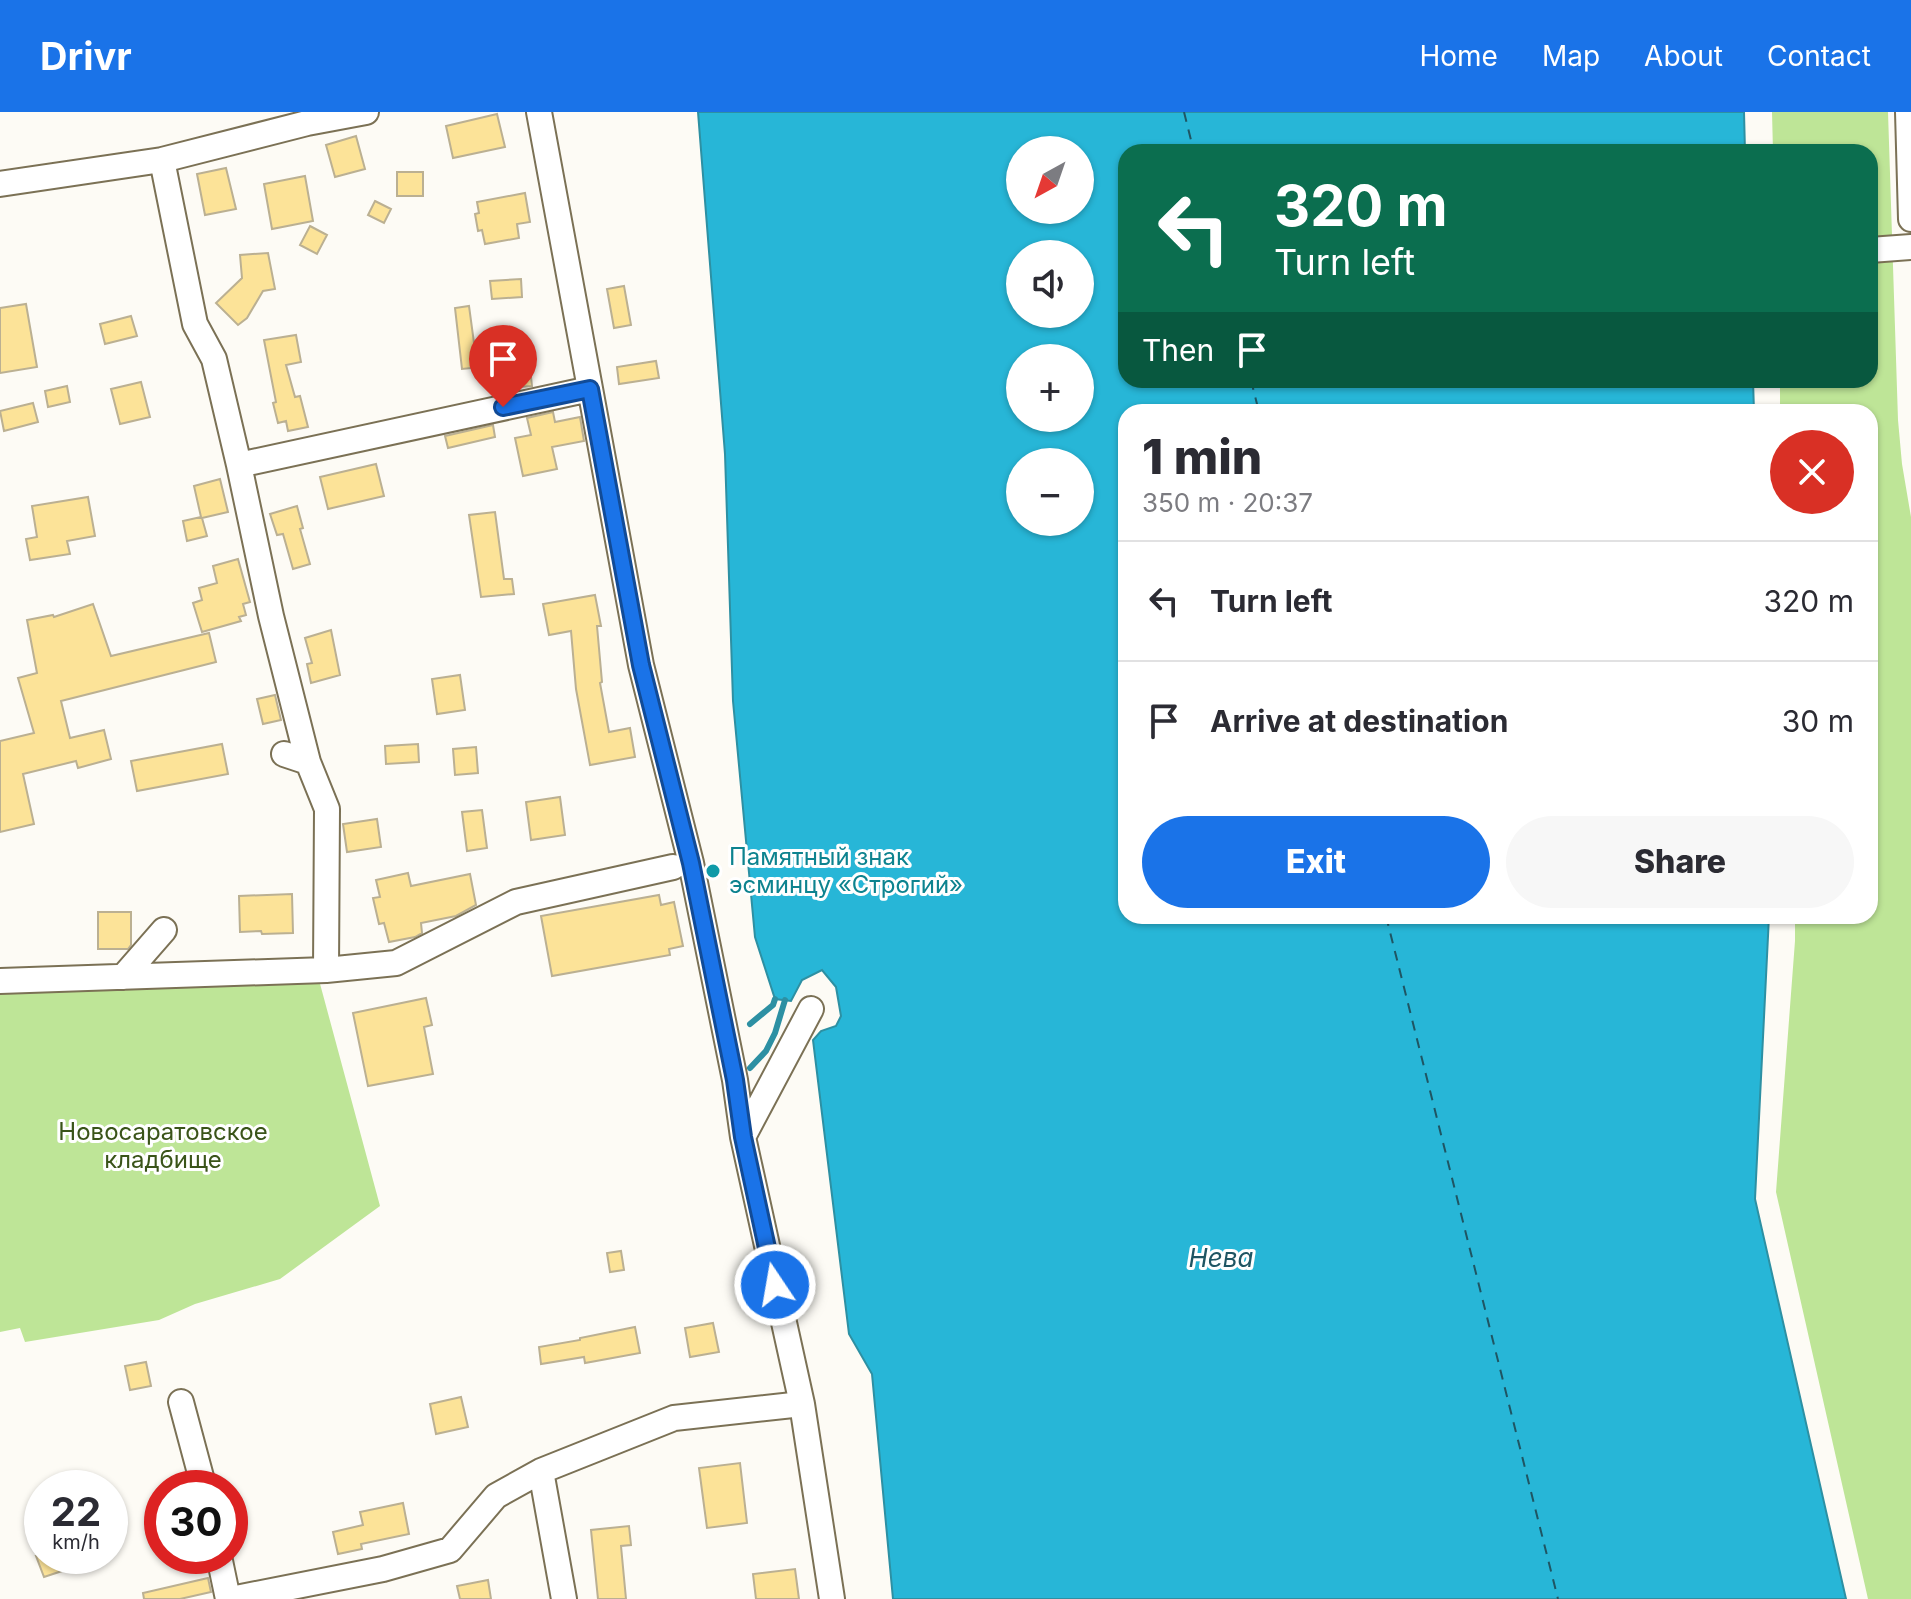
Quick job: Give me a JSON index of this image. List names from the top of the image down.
{
  "water": ["Нева"],
  "parks": ["Новосаратовское кладбище"],
  "places": ["Памятный знак эсминцу «Строгий»"],
  "north": "bottom left",
  "page": {
    "header": "Drivr",
    "nav": [
      "Home",
      "Map",
      "About",
      "Contact"
    ],
    "map_buttons": ["+", "−"],
    "turn": ["320 m", "Turn left"],
    "then": "Then",
    "heading": ["1 min", "350 m · 20:37"],
    "list": [
      {
        "name": "Turn left",
        "value": "320 m"
      },
      {
        "name": "Arrive at destination",
        "value": "30 m"
      }
    ],
    "buttons": ["Exit", "Share"],
    "speed": "22 km/h",
    "limit": "30"
  }
}
